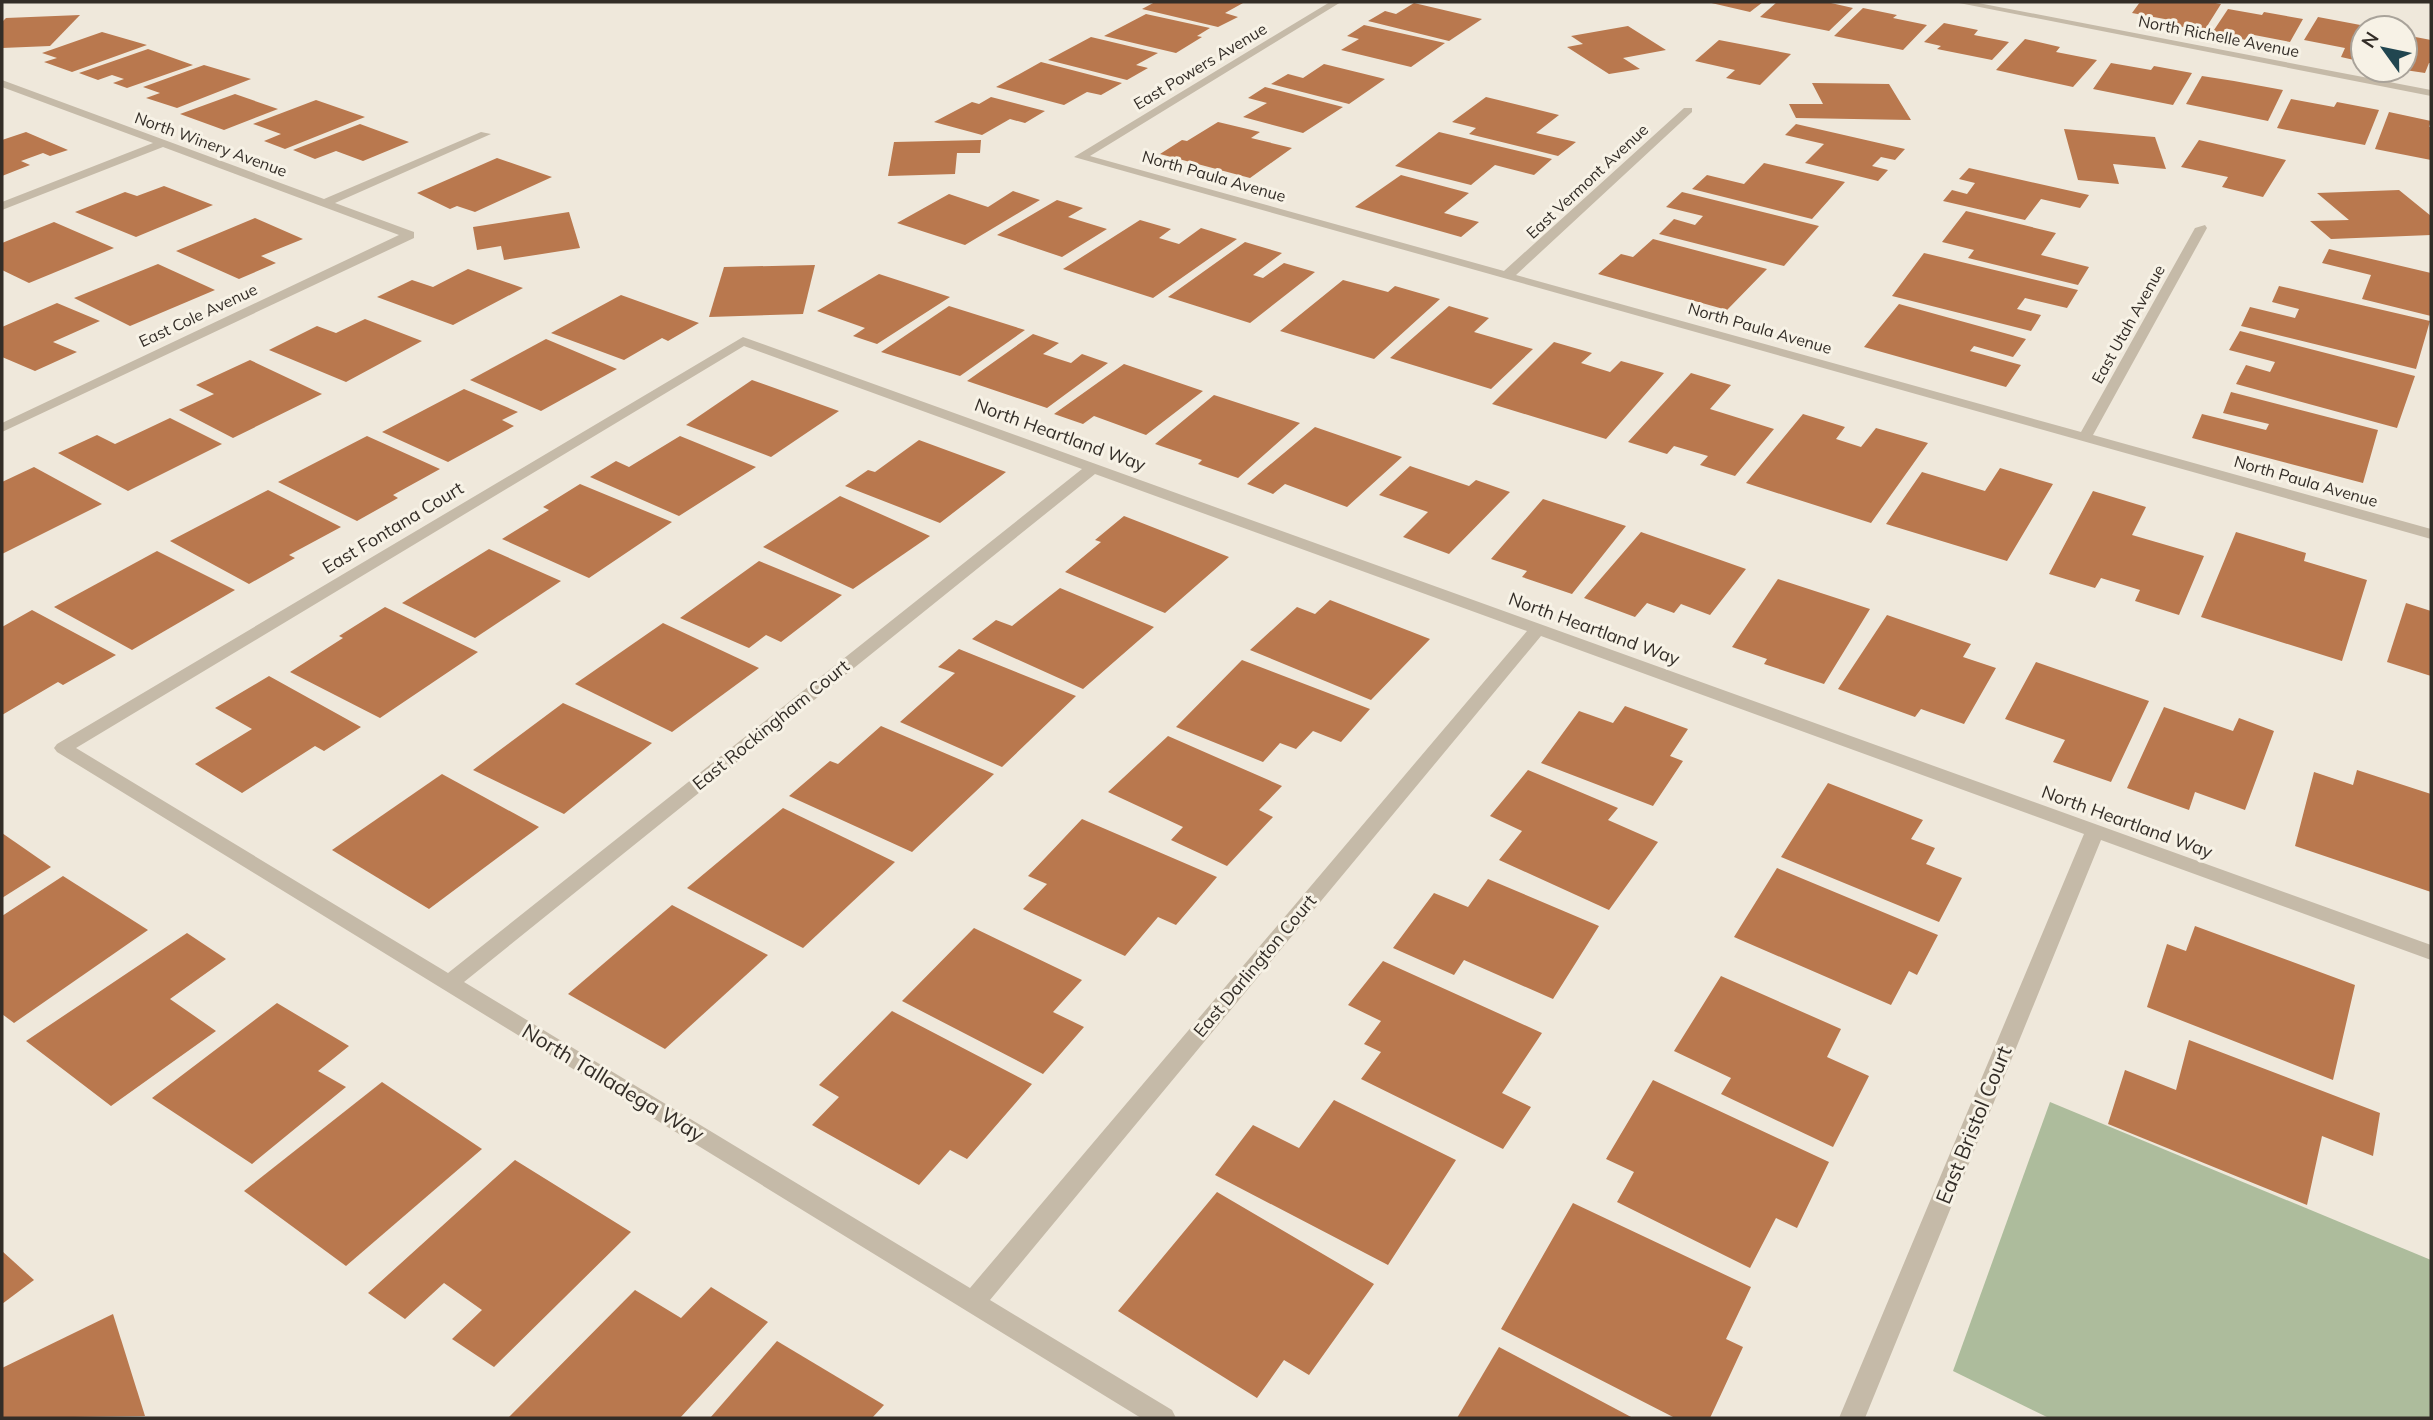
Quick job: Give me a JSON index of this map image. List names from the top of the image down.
{
  "streets": {
    "street": [
      "North Richelle Avenue",
      "East Powers Avenue",
      "North Winery Avenue",
      "North Paula Avenue",
      "East Vermont Avenue",
      "East Cole Avenue",
      "East Utah Avenue",
      "North Heartland Way",
      "East Fontana Court",
      "East Rockingham Court",
      "East Darlington Court",
      "North Talladega Way",
      "East Bristol Court"
    ]
  },
  "crossings": [
    ["East Powers Avenue", "North Paula Avenue"],
    ["North Winery Avenue", "East Cole Avenue"],
    ["North Paula Avenue", "East Vermont Avenue"],
    ["North Paula Avenue", "East Utah Avenue"],
    ["North Heartland Way", "East Fontana Court"],
    ["North Heartland Way", "East Rockingham Court"],
    ["North Heartland Way", "East Darlington Court"],
    ["North Heartland Way", "East Bristol Court"],
    ["East Fontana Court", "North Talladega Way"],
    ["East Rockingham Court", "North Talladega Way"],
    ["East Darlington Court", "North Talladega Way"]
  ],
  "north": "top left"
}
